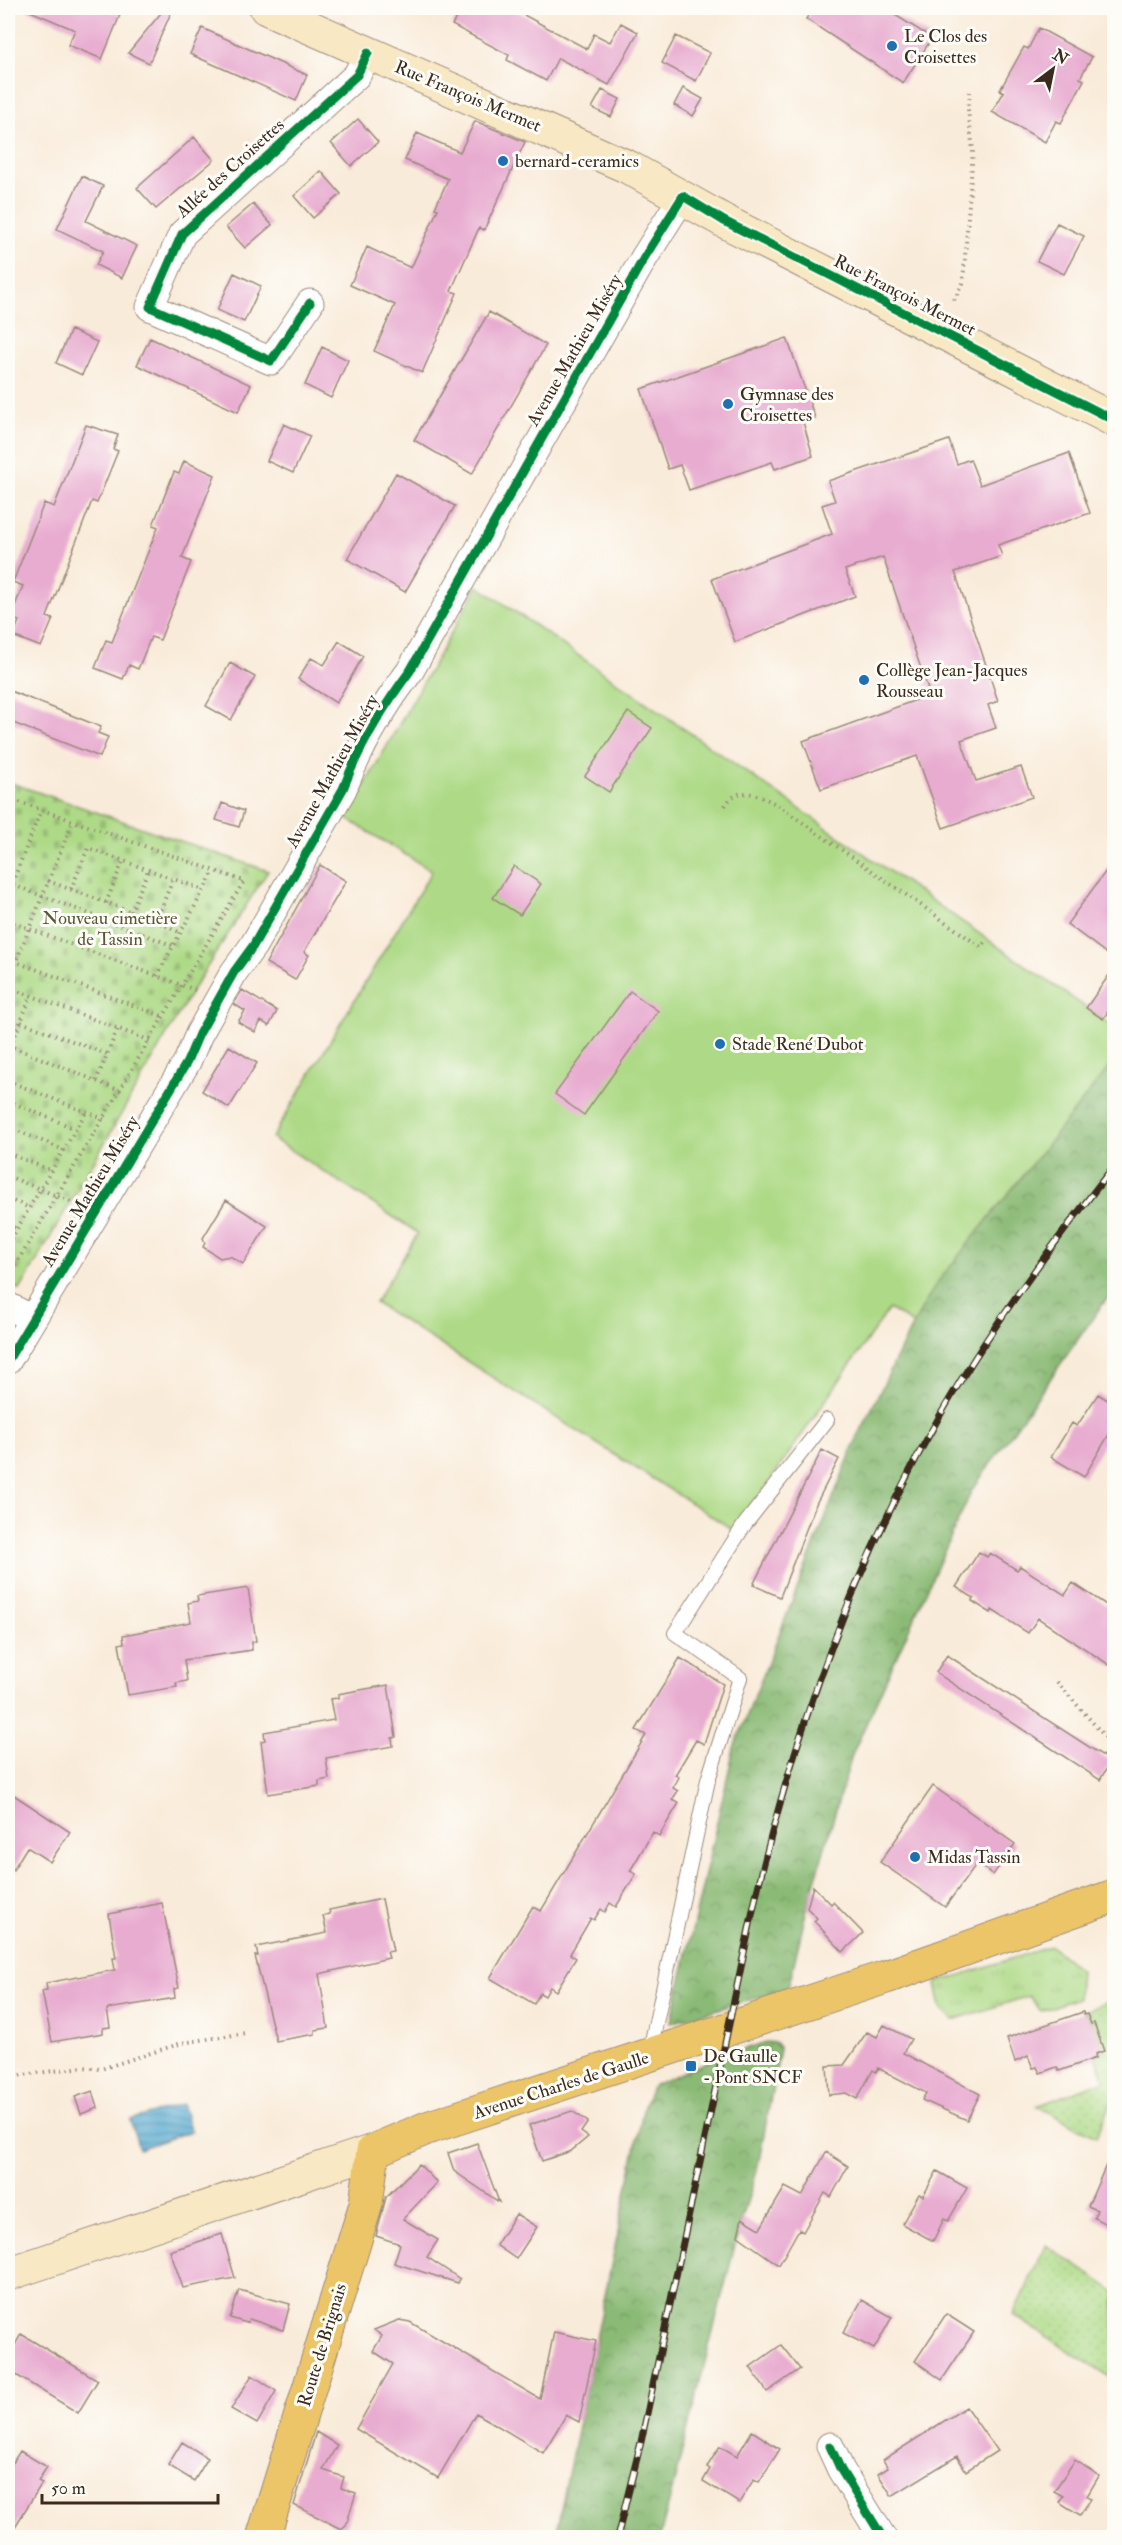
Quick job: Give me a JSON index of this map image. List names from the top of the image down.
{
  "streets": {
    "main road": ["Rue François Mermet", "Avenue Charles de Gaulle", "Route de Brignais"],
    "street": ["Allée des Croisettes", "Avenue Mathieu Miséry"]
  },
  "crossings": [
    ["Rue François Mermet", "Allée des Croisettes"],
    ["Rue François Mermet", "Avenue Mathieu Miséry"],
    ["Avenue Charles de Gaulle", "Route de Brignais"]
  ],
  "parks": ["Nouveau cimetière de Tassin"],
  "places": {
    "other": [
      "Le Clos des Croisettes",
      "bernard-ceramics",
      "Gymnase des Croisettes",
      "Collège Jean-Jacques Rousseau",
      "Stade René Dubot",
      "Midas Tassin"
    ],
    "transit": ["De Gaulle - Pont SNCF"]
  },
  "scale_bar": "50 m",
  "north": "top right"
}
